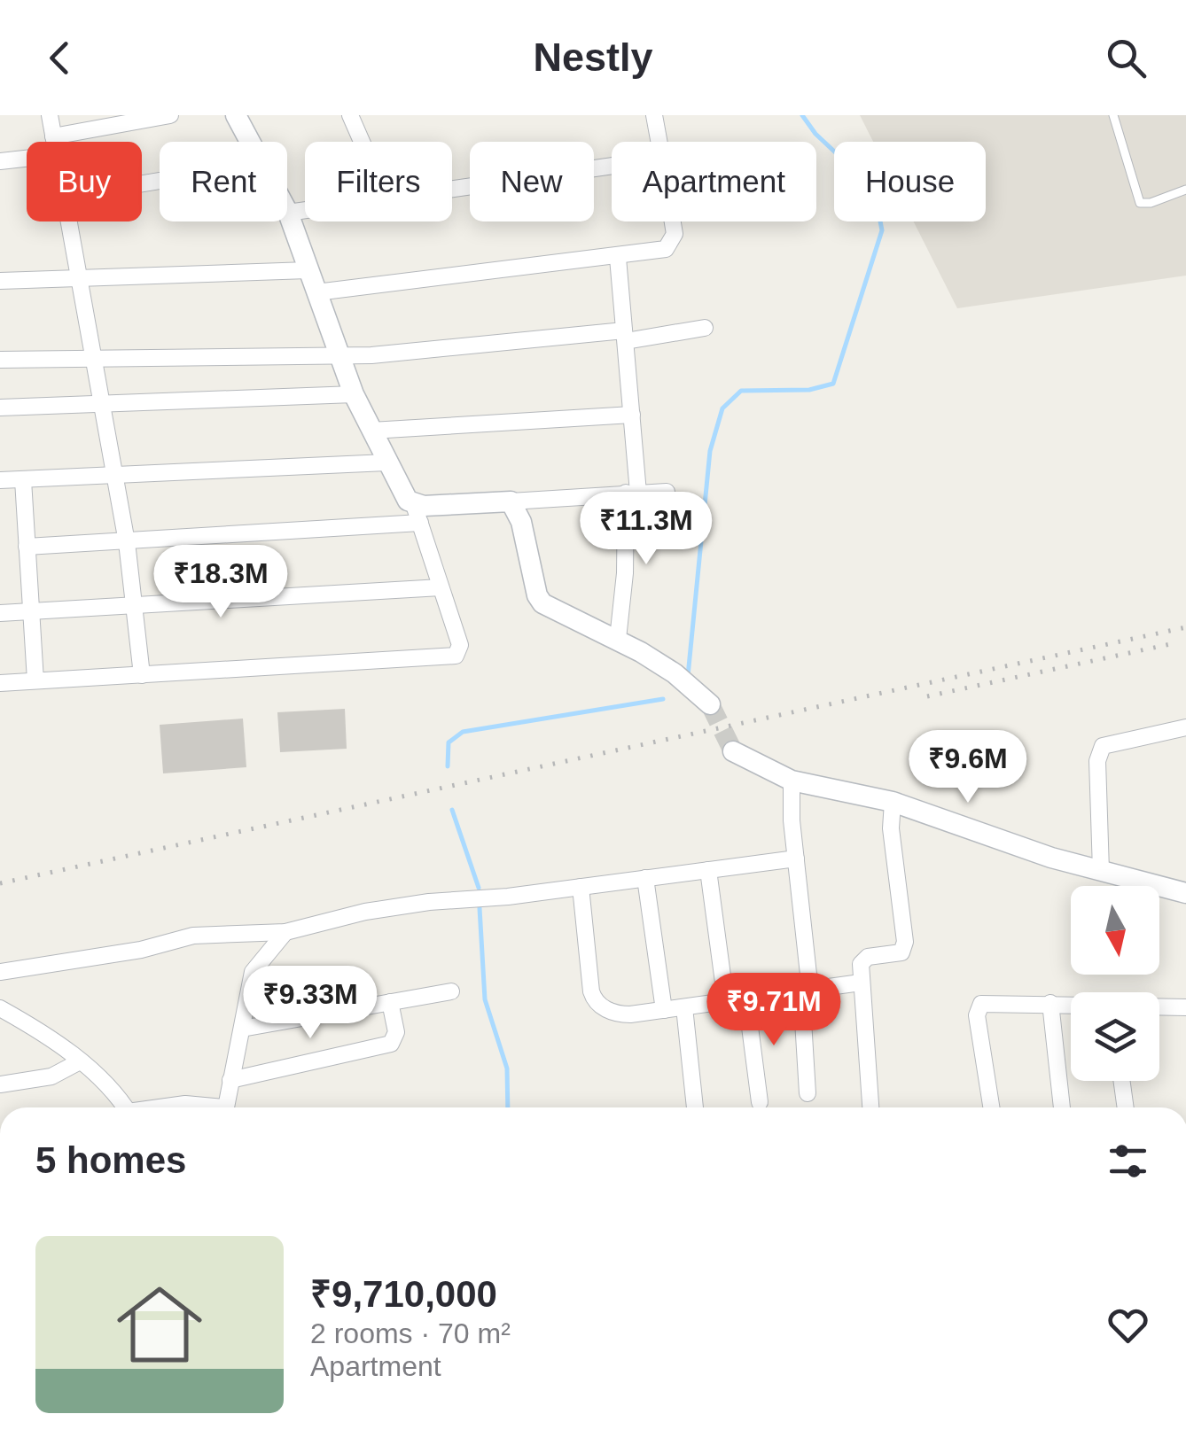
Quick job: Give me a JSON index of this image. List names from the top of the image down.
{
  "north": "bottom",
  "page": {
    "header": "Nestly",
    "chip": [
      "Buy",
      "Rent",
      "Filters",
      "New",
      "Apartment",
      "House"
    ],
    "price": [
      "₹11.3M",
      "₹18.3M",
      "₹9.6M",
      "₹9.33M",
      "₹9.71M"
    ],
    "heading": "5 homes",
    "list": [
      {
        "name": "₹9,710,000",
        "note": "2 rooms · 70 m² · Apartment"
      }
    ]
  }
}
